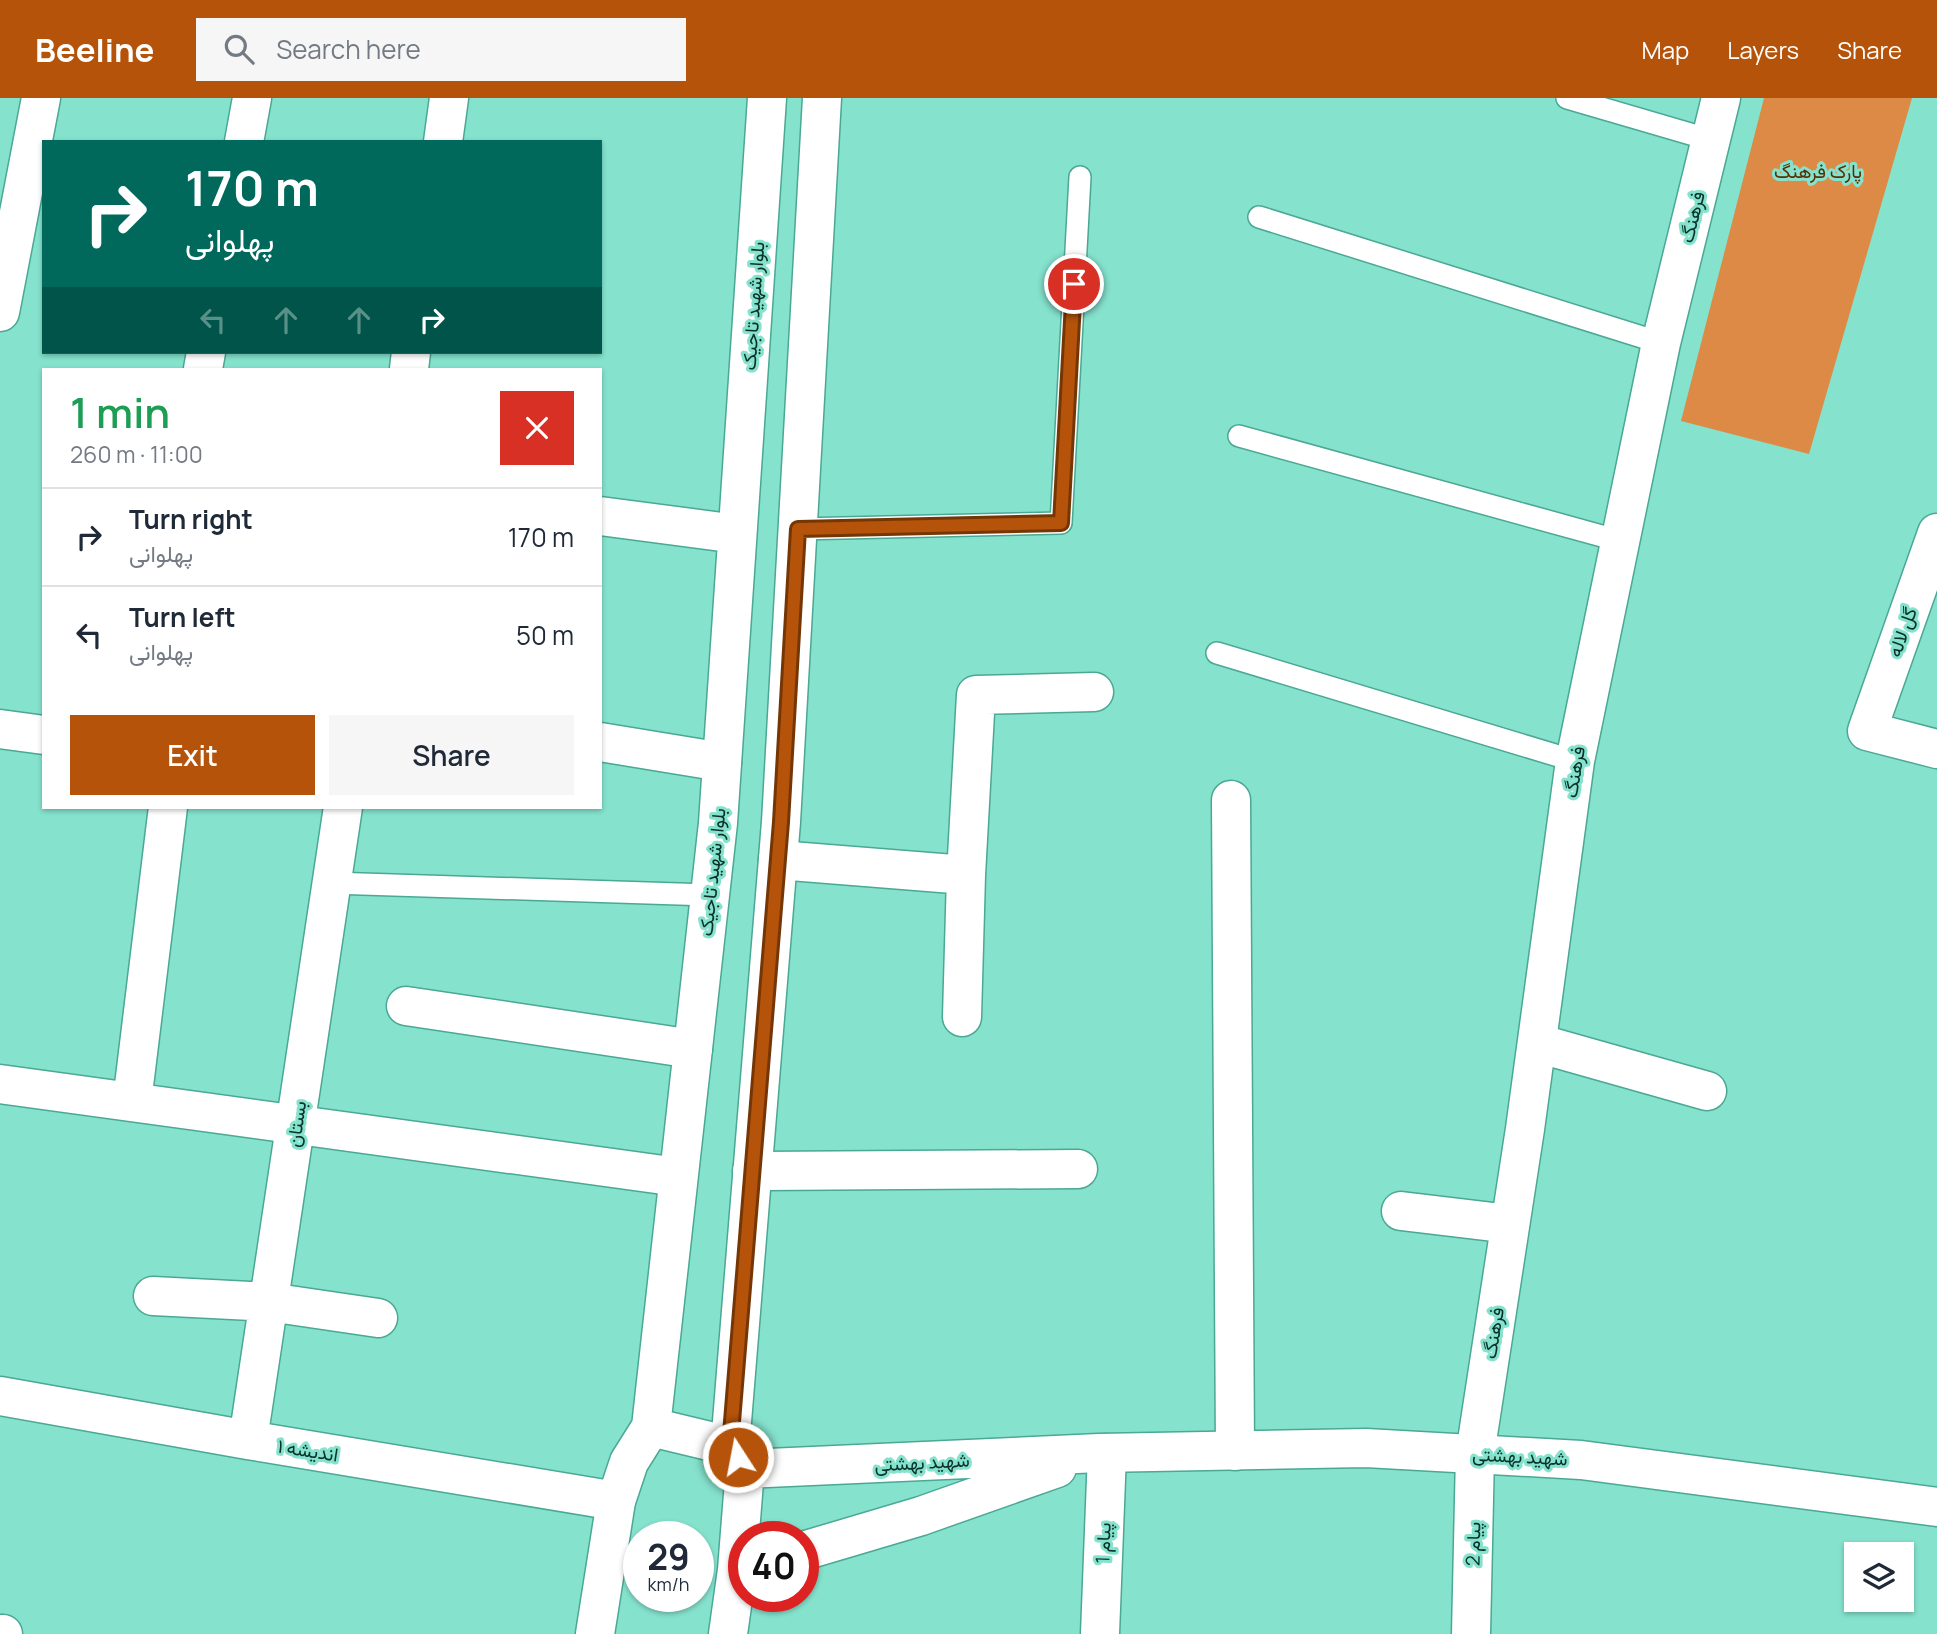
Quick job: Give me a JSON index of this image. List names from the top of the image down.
{
  "streets": {
    "street": [
      "فرهنگ",
      "بلوار شهید تاجیک",
      "گل لاله",
      "بستان",
      "اندیشه ۱",
      "شهید بهشتی",
      "پیام 1",
      "پیام 2"
    ]
  },
  "crossings": [
    ["فرهنگ", "شهید بهشتی"],
    ["فرهنگ", "پیام 2"],
    ["بلوار شهید تاجیک", "اندیشه ۱"],
    ["بلوار شهید تاجیک", "شهید بهشتی"],
    ["بستان", "اندیشه ۱"],
    ["شهید بهشتی", "پیام 1"],
    ["شهید بهشتی", "پیام 2"]
  ],
  "parks": ["پارک فرهنگ"],
  "page": {
    "header": "Beeline",
    "search": "Search here",
    "nav": ["Map", "Layers", "Share"],
    "turn": ["170 m", "پهلوانی"],
    "heading": ["1 min", "260 m · 11:00"],
    "list": [
      {
        "name": "Turn right",
        "note": "پهلوانی",
        "value": "170 m"
      },
      {
        "name": "Turn left",
        "note": "پهلوانی",
        "value": "50 m"
      }
    ],
    "buttons": ["Exit", "Share"],
    "speed": "29 km/h",
    "limit": "40"
  }
}
